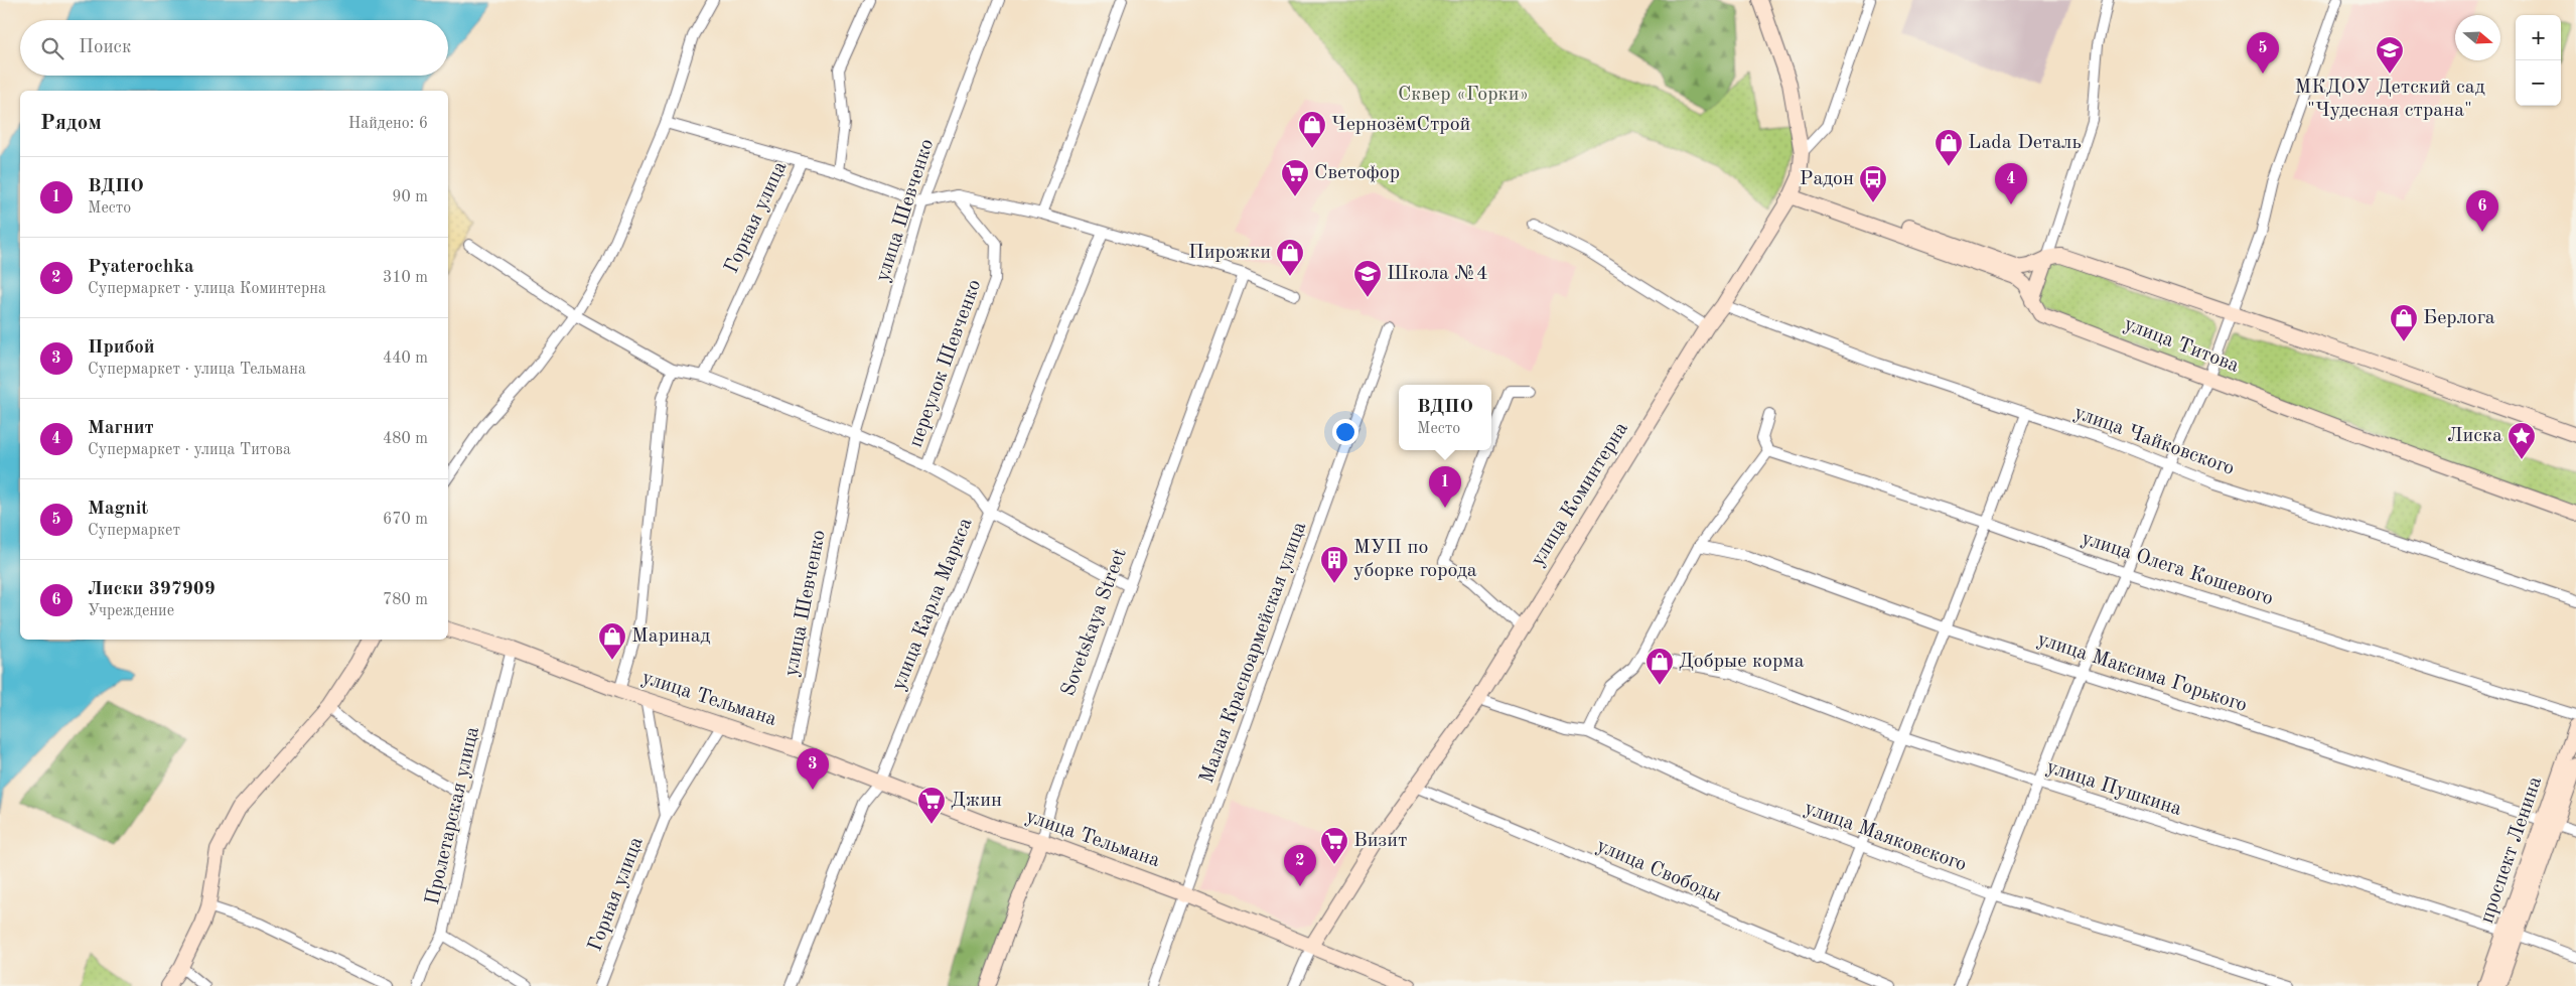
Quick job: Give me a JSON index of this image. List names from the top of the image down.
{
  "streets": {
    "street": [
      "улица Шевченко",
      "Горная улица",
      "улица Титова",
      "переулок Шевченко",
      "улица Чайковского",
      "улица Коминтерна",
      "улица Олега Кошевого",
      "улица Карла Маркса",
      "Sovetskaya Street",
      "Малая Красноармейская улица",
      "улица Максима Горького",
      "улица Тельмана",
      "улица Пушкина",
      "Пролетарская улица",
      "улица Маяковского",
      "проспект Ленина",
      "улица Свободы"
    ]
  },
  "crossings": [
    ["улица Шевченко", "Горная улица"],
    ["улица Шевченко", "улица Тельмана"],
    ["Горная улица", "улица Тельмана"],
    ["улица Титова", "улица Коминтерна"],
    ["улица Чайковского", "улица Коминтерна"],
    ["улица Коминтерна", "улица Тельмана"],
    ["улица Коминтерна", "улица Маяковского"],
    ["улица Коминтерна", "улица Свободы"],
    ["улица Карла Маркса", "улица Тельмана"],
    ["Sovetskaya Street", "улица Тельмана"],
    ["Малая Красноармейская улица", "улица Тельмана"],
    ["улица Максима Горького", "проспект Ленина"],
    ["улица Тельмана", "Пролетарская улица"],
    ["улица Пушкина", "проспект Ленина"]
  ],
  "parks": ["Сквер «Горки»"],
  "places": {
    "school or university": ["МКДОУ Детский сад \"Чудесная страна\"", "Школа №4"],
    "shop": [
      "ЧернозёмСтрой",
      "Lada Dеталь",
      "Пирожки",
      "Берлога",
      "Маринад",
      "Добрые корма"
    ],
    "supermarket": ["Светофор", "Джин", "Визит"],
    "bus stop": ["Радон"],
    "place": ["Лиска"],
    "building": ["МУП по уборке города"]
  },
  "north": "right",
  "page": {
    "map_buttons": ["+", "−"],
    "search": "Поиск",
    "pins": [
      "5",
      "4",
      "6",
      "1",
      "3",
      "2"
    ],
    "heading": ["Рядом", "Найдено: 6"],
    "list": [
      {
        "mark": "1",
        "name": "ВДПО",
        "note": "Место",
        "value": "90 m"
      },
      {
        "mark": "2",
        "name": "Pyaterochka",
        "note": "Супермаркет · улица Коминтерна",
        "value": "310 m"
      },
      {
        "mark": "3",
        "name": "Прибой",
        "note": "Супермаркет · улица Тельмана",
        "value": "440 m"
      },
      {
        "mark": "4",
        "name": "Магнит",
        "note": "Супермаркет · улица Титова",
        "value": "480 m"
      },
      {
        "mark": "5",
        "name": "Magnit",
        "note": "Супермаркет",
        "value": "670 m"
      },
      {
        "mark": "6",
        "name": "Лиски 397909",
        "note": "Учреждение",
        "value": "780 m"
      }
    ],
    "popup": ["ВДПО", "Место"]
  }
}
